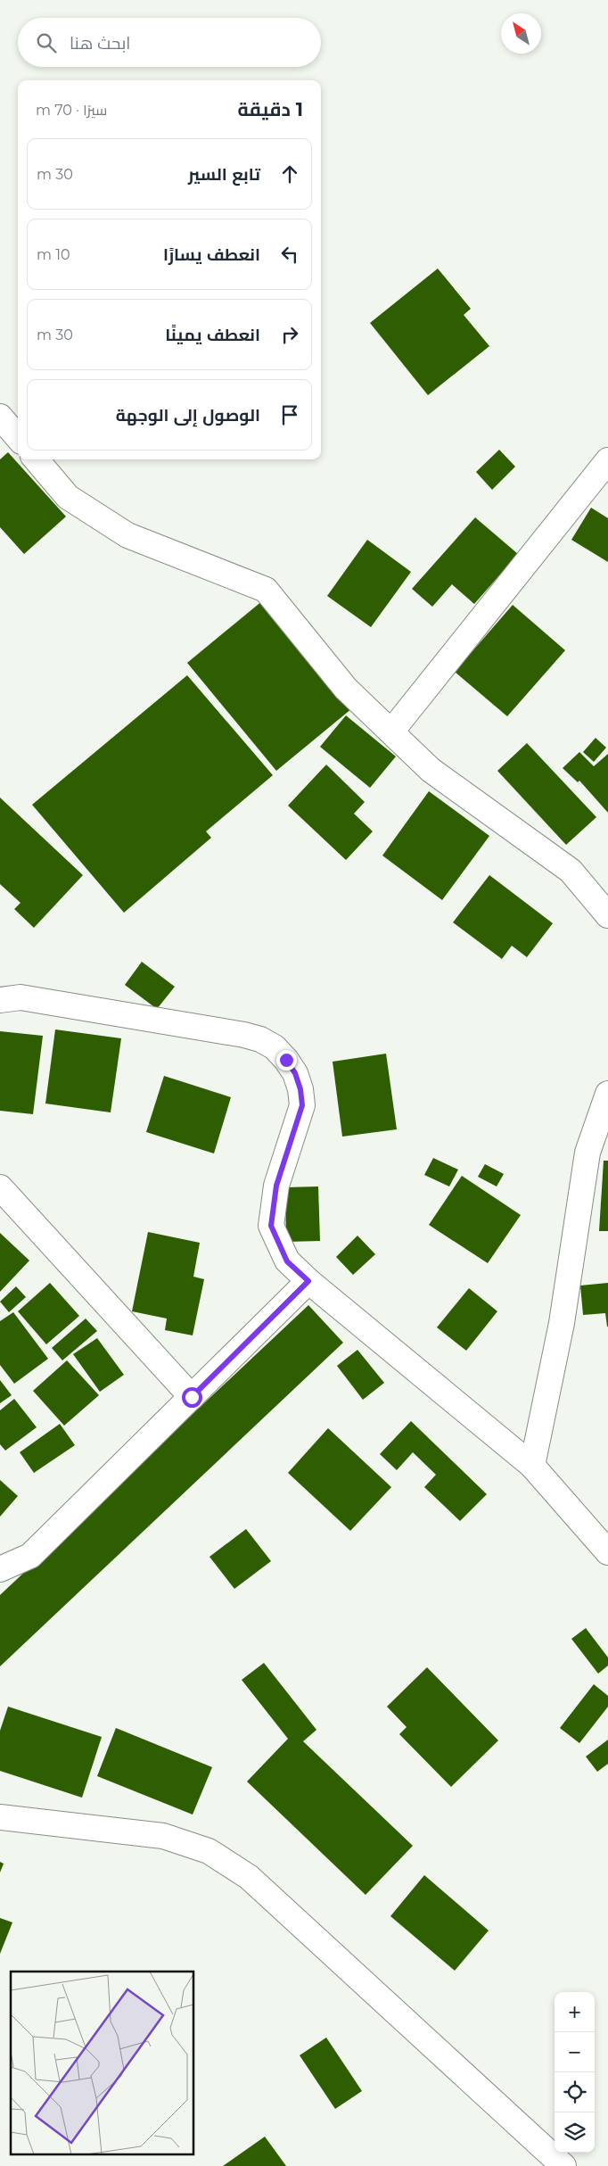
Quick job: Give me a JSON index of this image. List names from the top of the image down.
{
  "north": "top left",
  "page": {
    "search": "ابحث هنا",
    "heading": ["1 دقيقة", "سيرًا · 70 m"],
    "list": [
      ["تابع السير", "30 m"],
      ["انعطف يسارًا", "10 m"],
      ["انعطف يمينًا", "30 m"],
      "الوصول إلى الوجهة"
    ],
    "map_buttons": ["+", "−"]
  }
}
